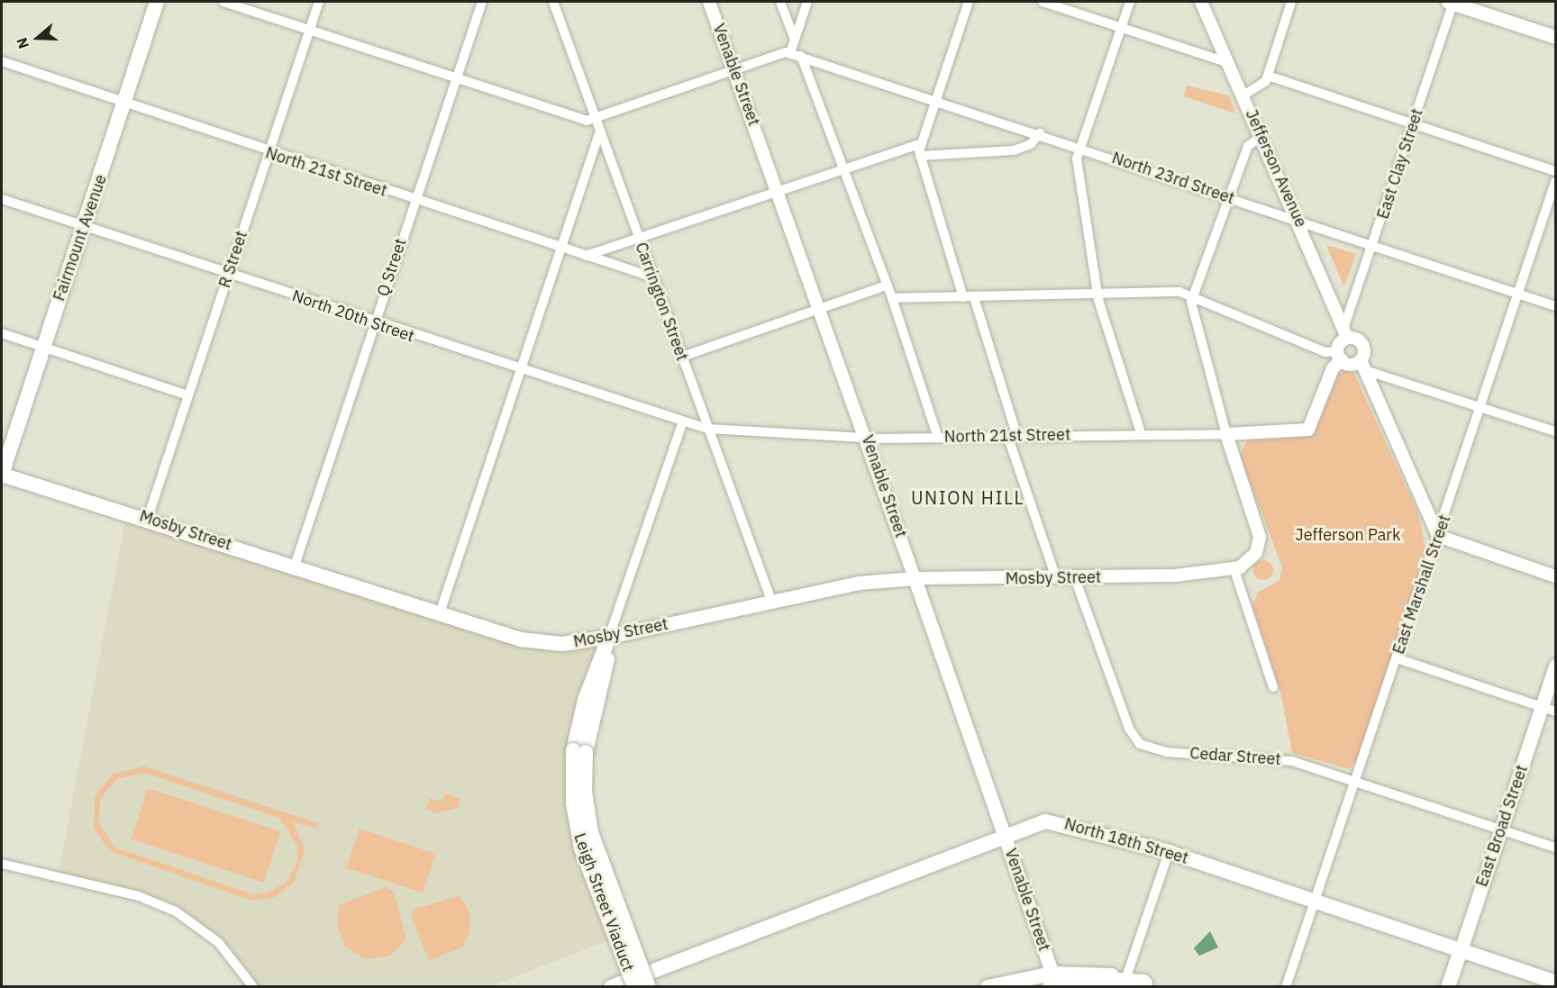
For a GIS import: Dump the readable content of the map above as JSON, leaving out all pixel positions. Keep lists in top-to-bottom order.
{
  "streets": {
    "main road": [
      "Venable Street",
      "Fairmount Avenue",
      "Mosby Street",
      "East Broad Street",
      "North 18th Street",
      "Leigh Street Viaduct"
    ],
    "street": [
      "East Clay Street",
      "Jefferson Avenue",
      "North 21st Street",
      "North 23rd Street",
      "R Street",
      "Q Street",
      "Carrington Street",
      "North 20th Street",
      "East Marshall Street",
      "Cedar Street"
    ]
  },
  "crossings": [
    ["Venable Street", "North 21st Street"],
    ["Venable Street", "Mosby Street"],
    ["Venable Street", "North 18th Street"],
    ["East Clay Street", "Jefferson Avenue"],
    ["East Clay Street", "North 23rd Street"],
    ["Jefferson Avenue", "North 23rd Street"],
    ["North 21st Street", "Fairmount Avenue"],
    ["North 21st Street", "R Street"],
    ["North 21st Street", "Q Street"],
    ["North 21st Street", "Carrington Street"],
    ["North 21st Street", "North 20th Street"],
    ["North 23rd Street", "East Marshall Street"],
    ["Fairmount Avenue", "North 20th Street"],
    ["Fairmount Avenue", "Mosby Street"],
    ["R Street", "North 20th Street"],
    ["R Street", "Mosby Street"],
    ["Q Street", "North 20th Street"],
    ["Q Street", "Mosby Street"],
    ["Carrington Street", "North 20th Street"],
    ["Carrington Street", "Mosby Street"],
    ["Mosby Street", "Cedar Street"],
    ["Mosby Street", "Leigh Street Viaduct"],
    ["East Marshall Street", "Cedar Street"],
    ["East Marshall Street", "North 18th Street"],
    ["Cedar Street", "East Broad Street"],
    ["East Broad Street", "North 18th Street"]
  ],
  "districts": ["UNION HILL"],
  "parks": ["Jefferson Park"],
  "north": "left"
}
